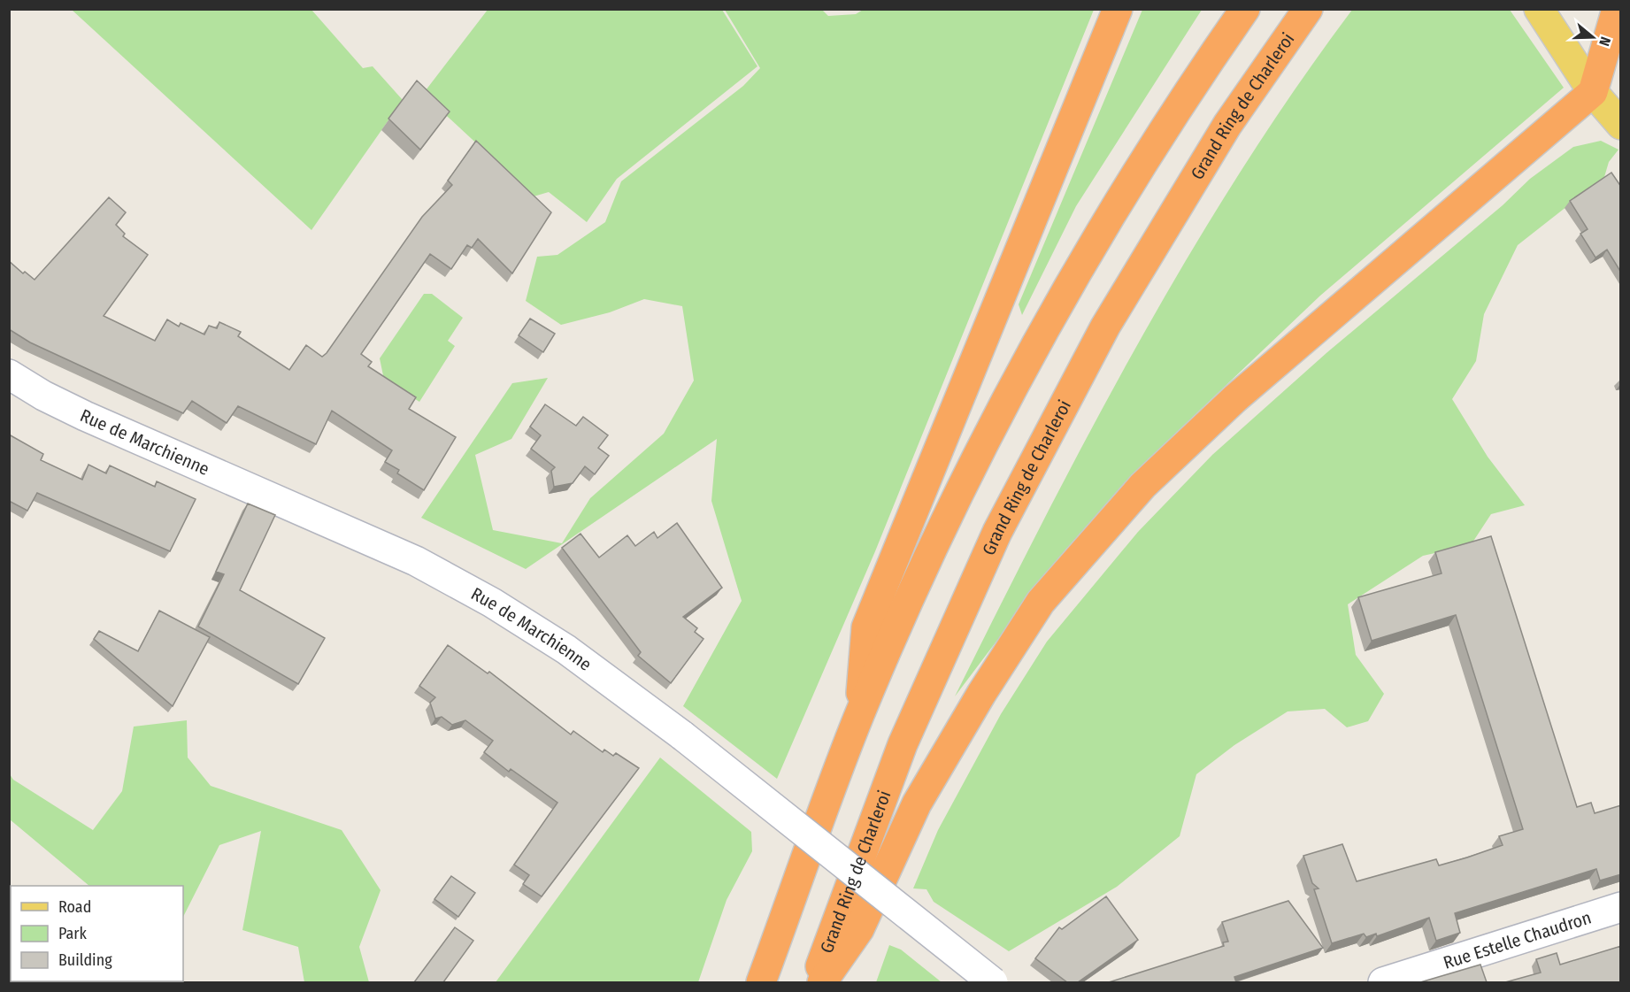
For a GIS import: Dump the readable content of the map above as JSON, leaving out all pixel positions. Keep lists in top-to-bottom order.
{
  "streets": {
    "highway": ["Grand Ring de Charleroi"],
    "street": ["Rue de Marchienne", "Rue Estelle Chaudron"]
  },
  "legend": ["Road", "Park", "Building"],
  "north": "right"
}
